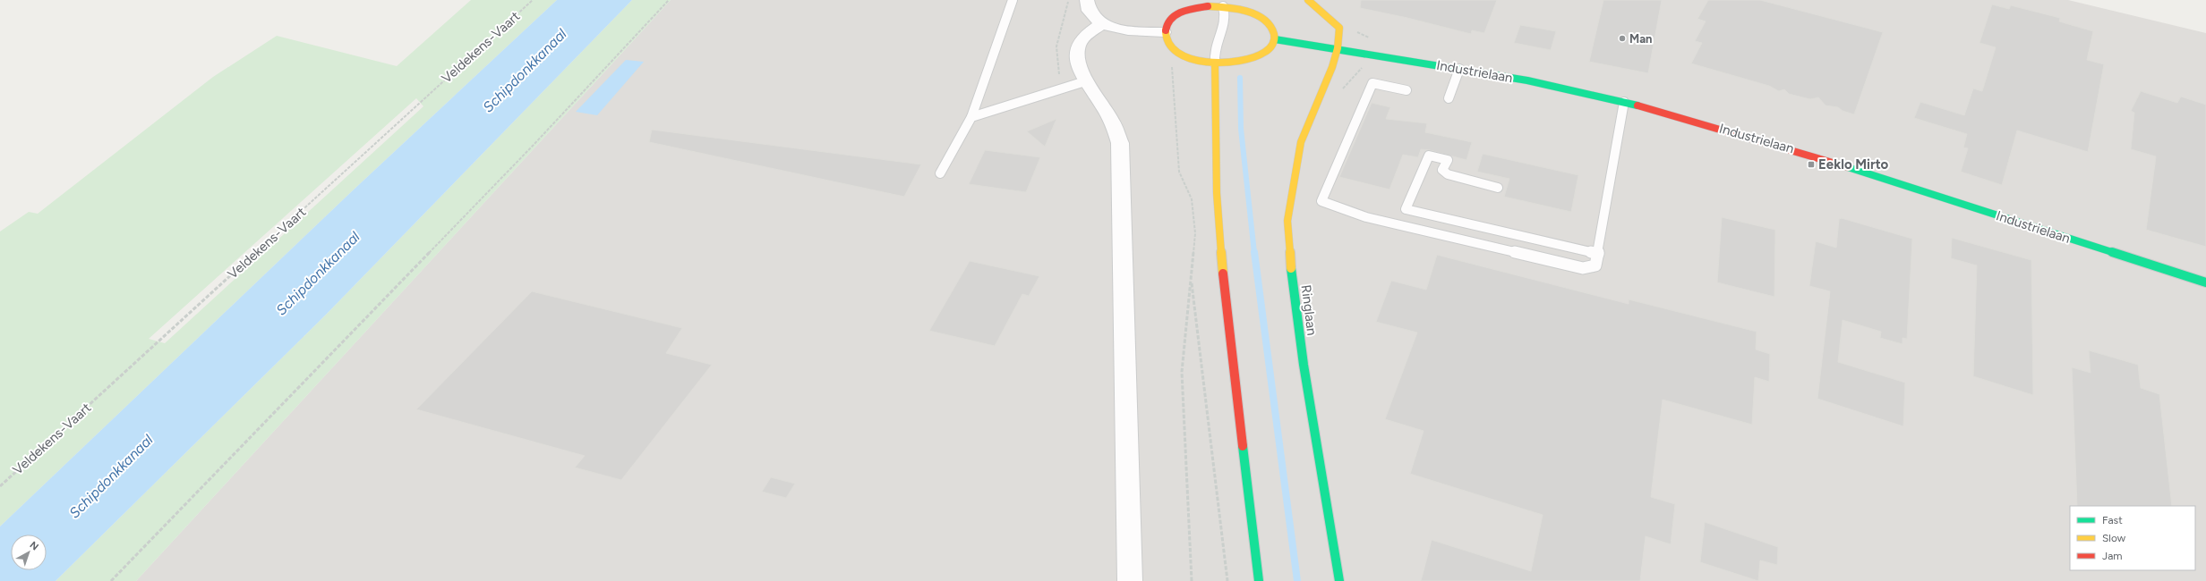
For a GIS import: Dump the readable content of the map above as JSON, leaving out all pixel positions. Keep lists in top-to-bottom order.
{
  "streets": {
    "street": ["Industrielaan", "Ringlaan"],
    "path": ["Veldekens-Vaart"]
  },
  "crossings": [
    ["Industrielaan", "Ringlaan"]
  ],
  "water": ["Schipdonkkanaal"],
  "places": {
    "other": ["Man"],
    "transit": ["Eeklo Mirto"]
  },
  "legend": ["Fast", "Slow", "Jam"],
  "north": "top right"
}
